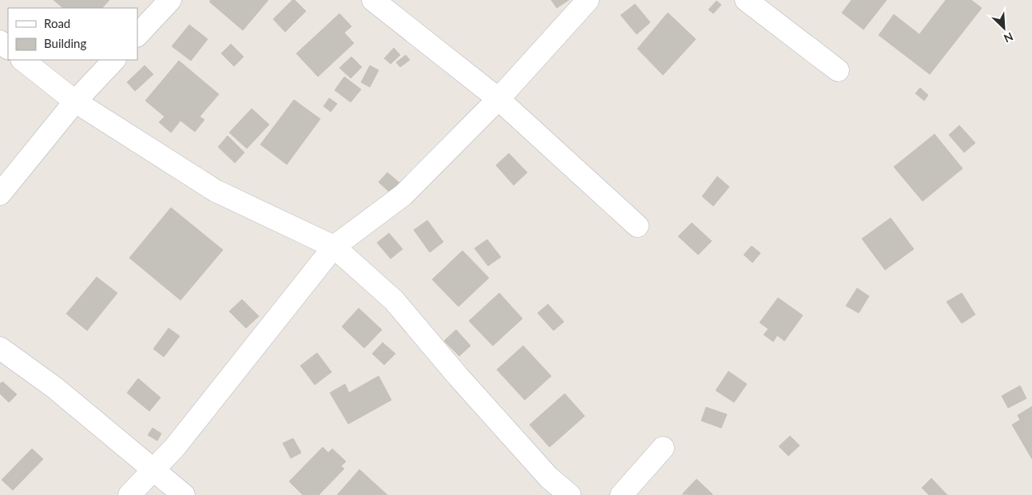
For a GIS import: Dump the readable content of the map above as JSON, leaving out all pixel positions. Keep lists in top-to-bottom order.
{
  "legend": ["Road", "Building"],
  "north": "bottom right"
}
